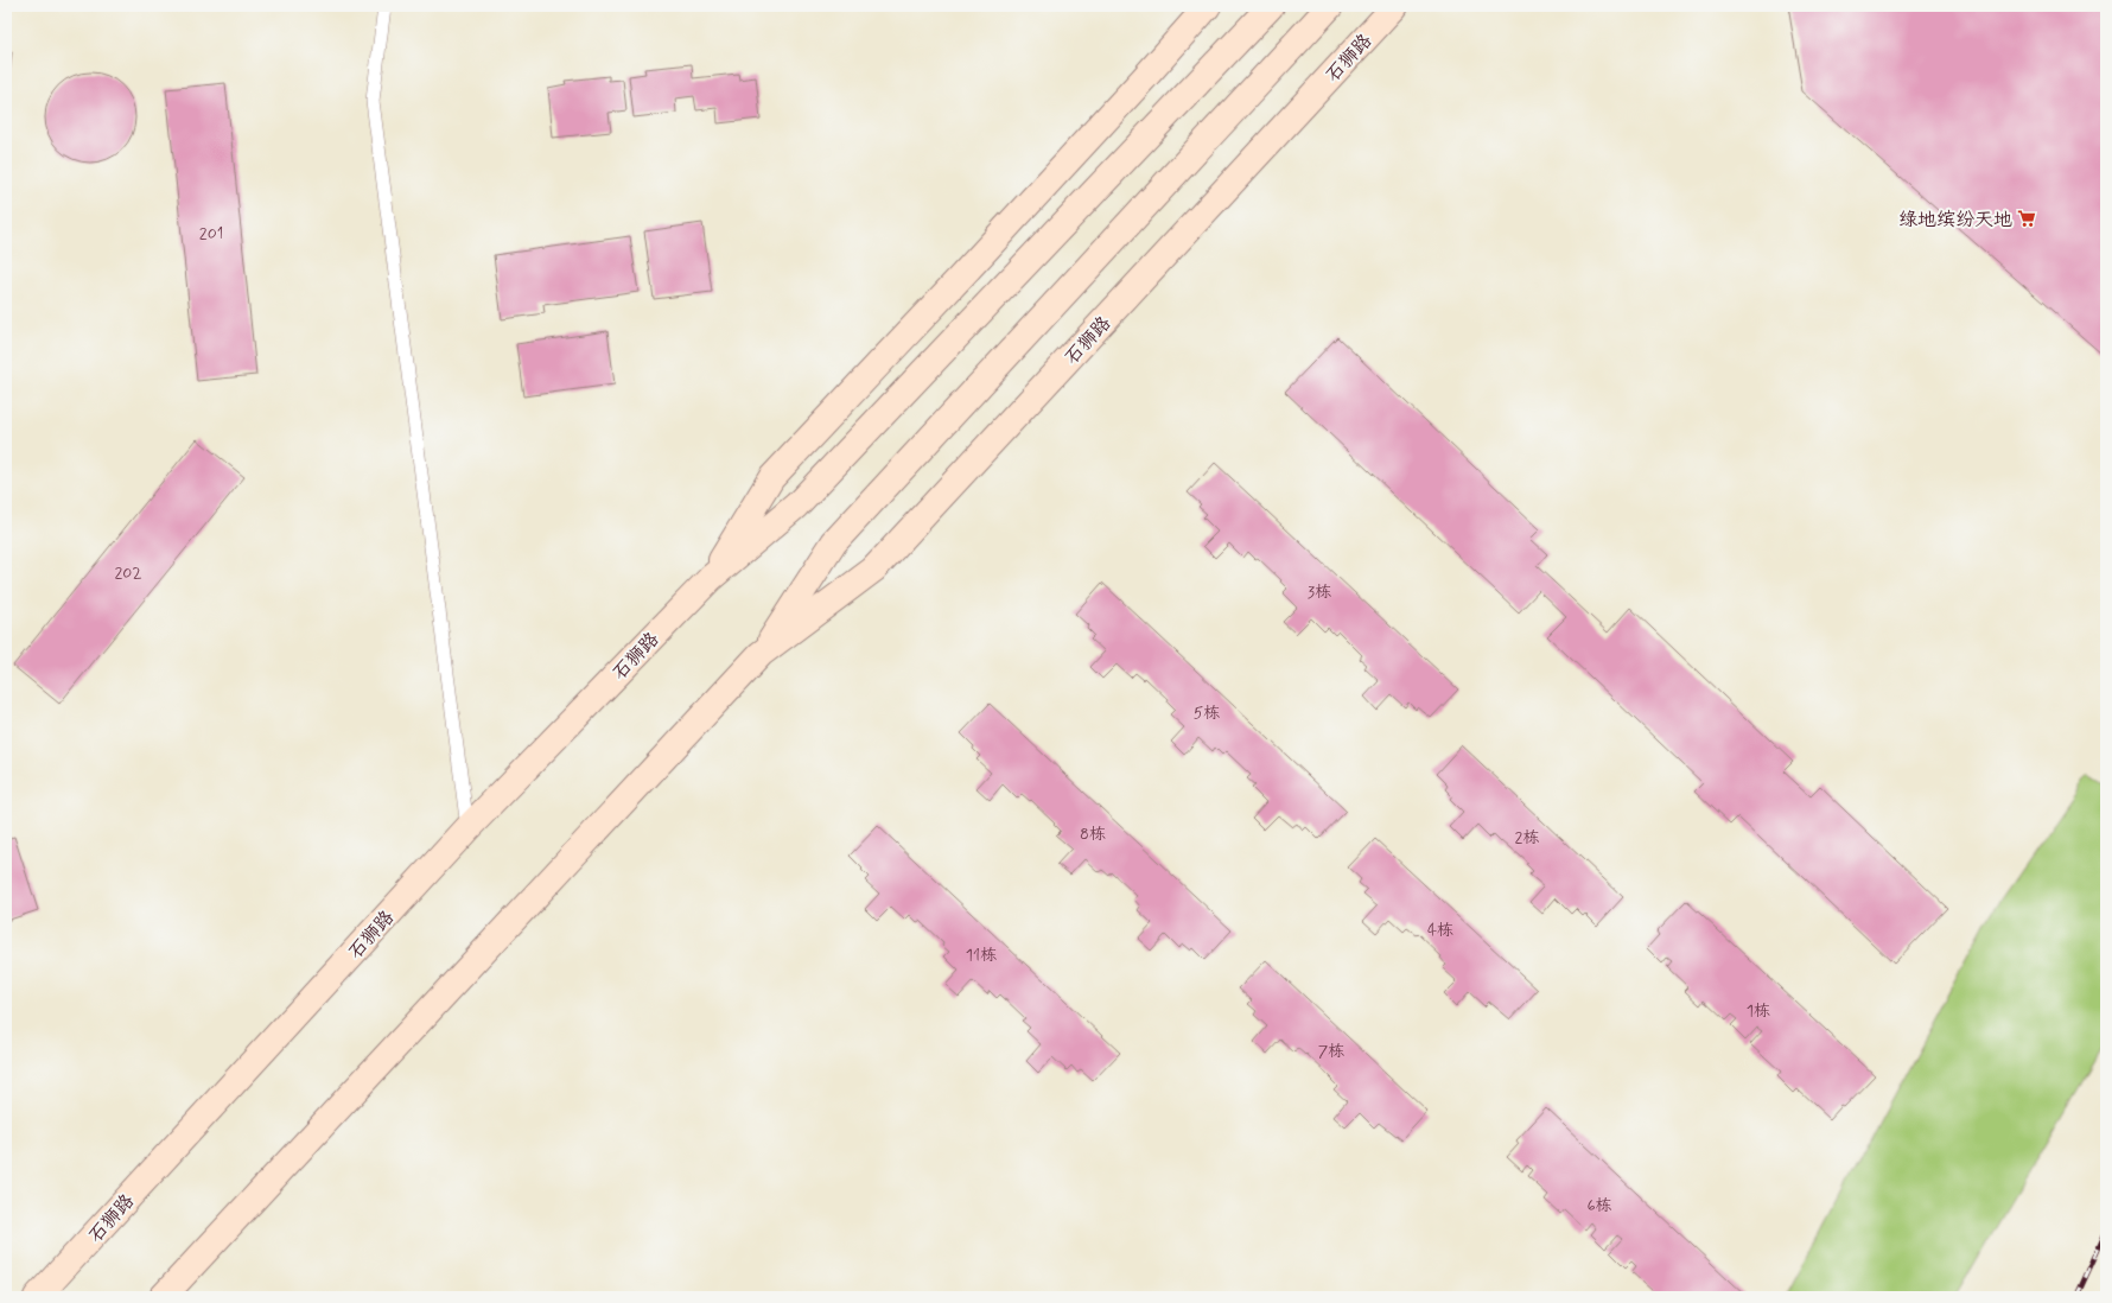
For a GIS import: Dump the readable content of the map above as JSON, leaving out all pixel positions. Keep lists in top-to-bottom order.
{
  "streets": {
    "main road": ["石狮路"]
  },
  "places": {
    "supermarket": ["绿地缤纷天地"]
  },
  "house_numbers": [
    "201",
    "202",
    "3栋",
    "5栋",
    "8栋",
    "2栋",
    "4栋",
    "11栋",
    "1栋",
    "7栋",
    "6栋"
  ]
}
